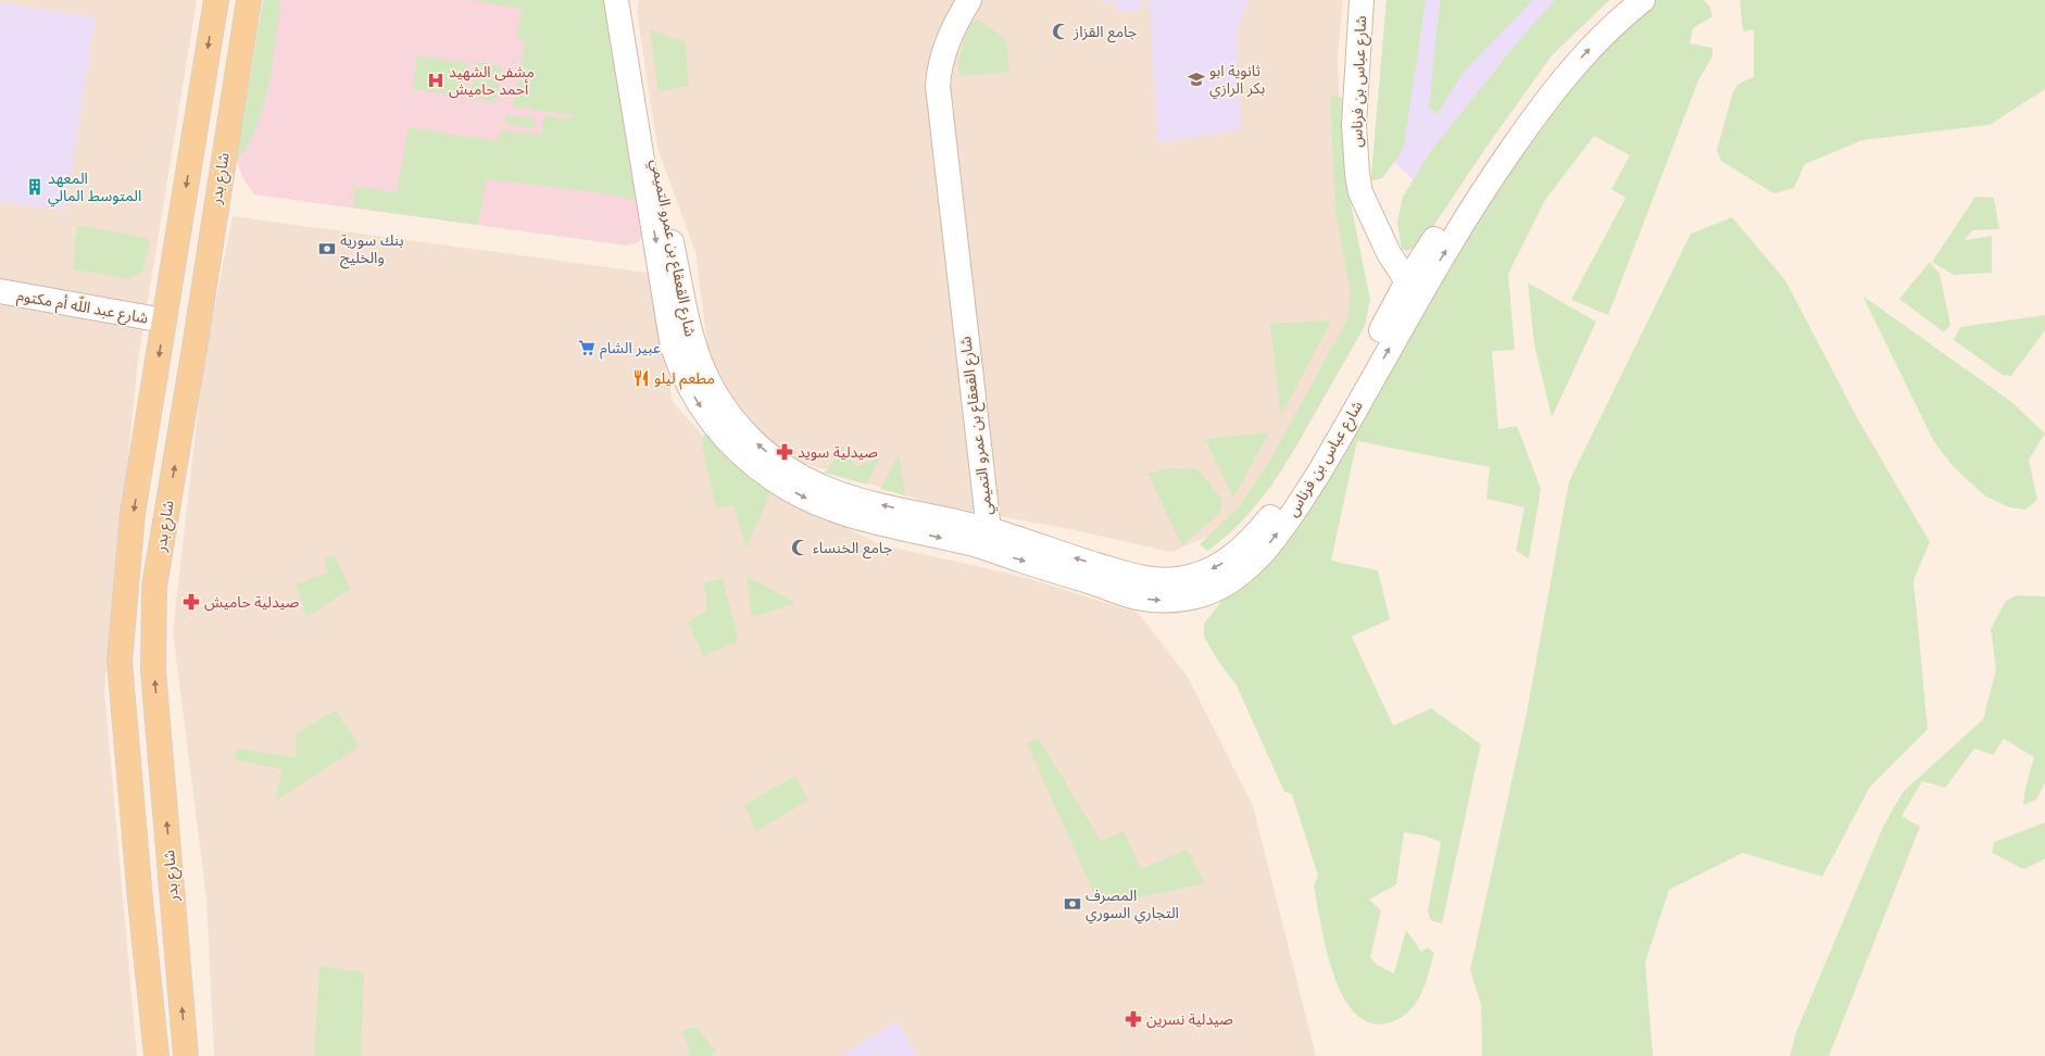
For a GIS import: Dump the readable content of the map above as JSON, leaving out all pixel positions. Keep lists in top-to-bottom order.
{
  "streets": {
    "main road": [
      "شارع عباس بن فرناس",
      "شارع بدر",
      "شارع القعقاع بن عمرو التميمي",
      "شارع عبد اللّه أم مكتوم"
    ]
  },
  "crossings": [
    ["شارع عباس بن فرناس", "شارع القعقاع بن عمرو التميمي"],
    ["شارع بدر", "شارع عبد اللّه أم مكتوم"]
  ],
  "places": {
    "mosque": ["جامع القزاز", "جامع الخنساء"],
    "school or university": ["ثانوية ابو بكر الرازي"],
    "hospital": ["مشفى الشهيد أحمد حاميش"],
    "building": ["المعهد المتوسط المالي"],
    "bank": ["بنك سورية والخليج", "المصرف التجاري السوري"],
    "supermarket": ["عبير الشام"],
    "restaurant": ["مطعم ليلو"],
    "pharmacy": ["صيدلية سويد", "صيدلية حاميش", "صيدلية نسرين"]
  }
}
